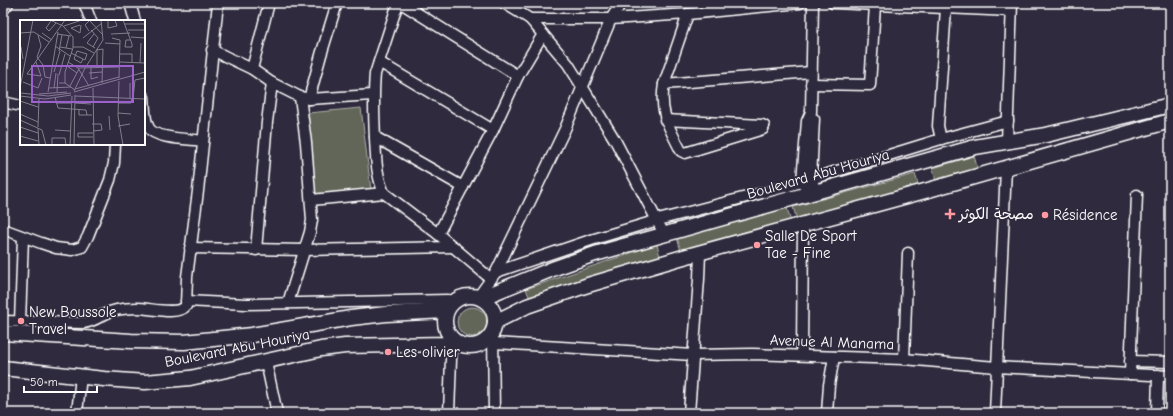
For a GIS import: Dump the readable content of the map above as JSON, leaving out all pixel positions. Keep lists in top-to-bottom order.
{
  "streets": {
    "main road": ["Boulevard Abu Houriya"],
    "street": ["Avenue Al Manama"]
  },
  "crossings": [
    ["Boulevard Abu Houriya", "Avenue Al Manama"]
  ],
  "places": {
    "health": ["مصحة الكوثر"],
    "other": [
      "Résidence",
      "Salle De Sport Tae - Fine",
      "New Boussole Travel",
      "Les olivier"
    ]
  },
  "scale_bar": "50 m"
}
